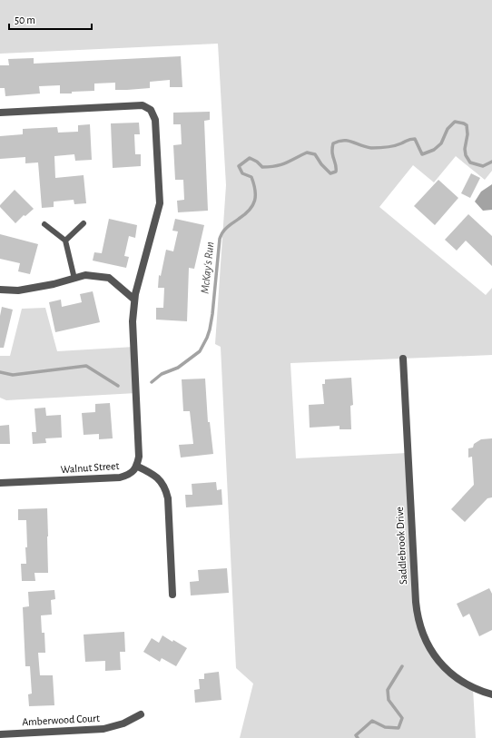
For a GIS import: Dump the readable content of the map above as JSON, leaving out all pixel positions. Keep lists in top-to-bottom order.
{
  "streets": {
    "street": ["Walnut Street", "Saddlebrook Drive", "Amberwood Court"]
  },
  "water": ["McKay's Run"],
  "scale_bar": "50 m"
}
